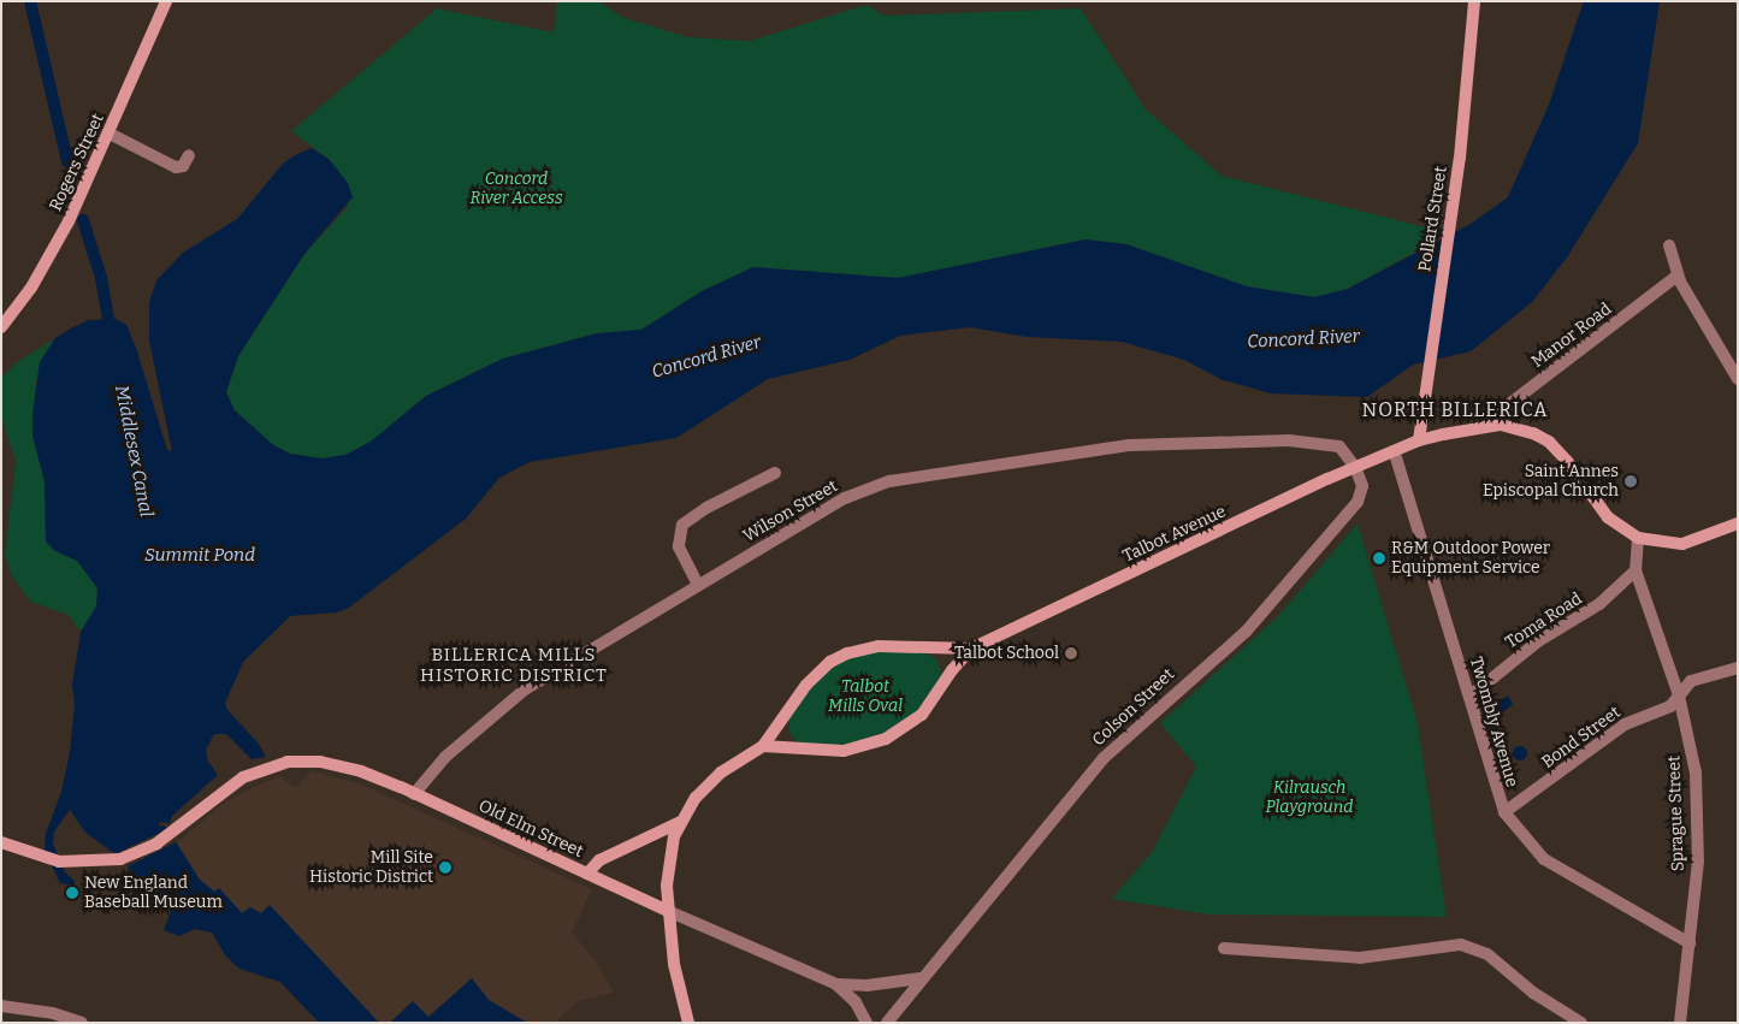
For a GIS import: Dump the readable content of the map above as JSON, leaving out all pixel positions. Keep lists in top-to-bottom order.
{
  "streets": {
    "street": [
      "Rogers Street",
      "Pollard Street",
      "Manor Road",
      "Wilson Street",
      "Talbot Avenue",
      "Toma Road",
      "Colson Street",
      "Twombly Avenue",
      "Bond Street",
      "Sprague Street",
      "Old Elm Street"
    ]
  },
  "crossings": [
    ["Wilson Street", "Talbot Avenue"],
    ["Wilson Street", "Colson Street"],
    ["Wilson Street", "Old Elm Street"],
    ["Talbot Avenue", "Colson Street"],
    ["Talbot Avenue", "Twombly Avenue"],
    ["Talbot Avenue", "Old Elm Street"],
    ["Toma Road", "Twombly Avenue"],
    ["Toma Road", "Sprague Street"],
    ["Twombly Avenue", "Bond Street"],
    ["Twombly Avenue", "Sprague Street"],
    ["Bond Street", "Sprague Street"]
  ],
  "districts": ["NORTH BILLERICA", "BILLERICA MILLS HISTORIC DISTRICT"],
  "water": ["Concord River", "Middlesex Canal", "Summit Pond"],
  "parks": ["Concord River Access", "Talbot Mills Oval", "Kilrausch Playground"],
  "places": [
    "Saint Annes Episcopal Church",
    "R&M Outdoor Power Equipment Service",
    "Talbot School",
    "Mill Site Historic District",
    "New England Baseball Museum"
  ]
}
